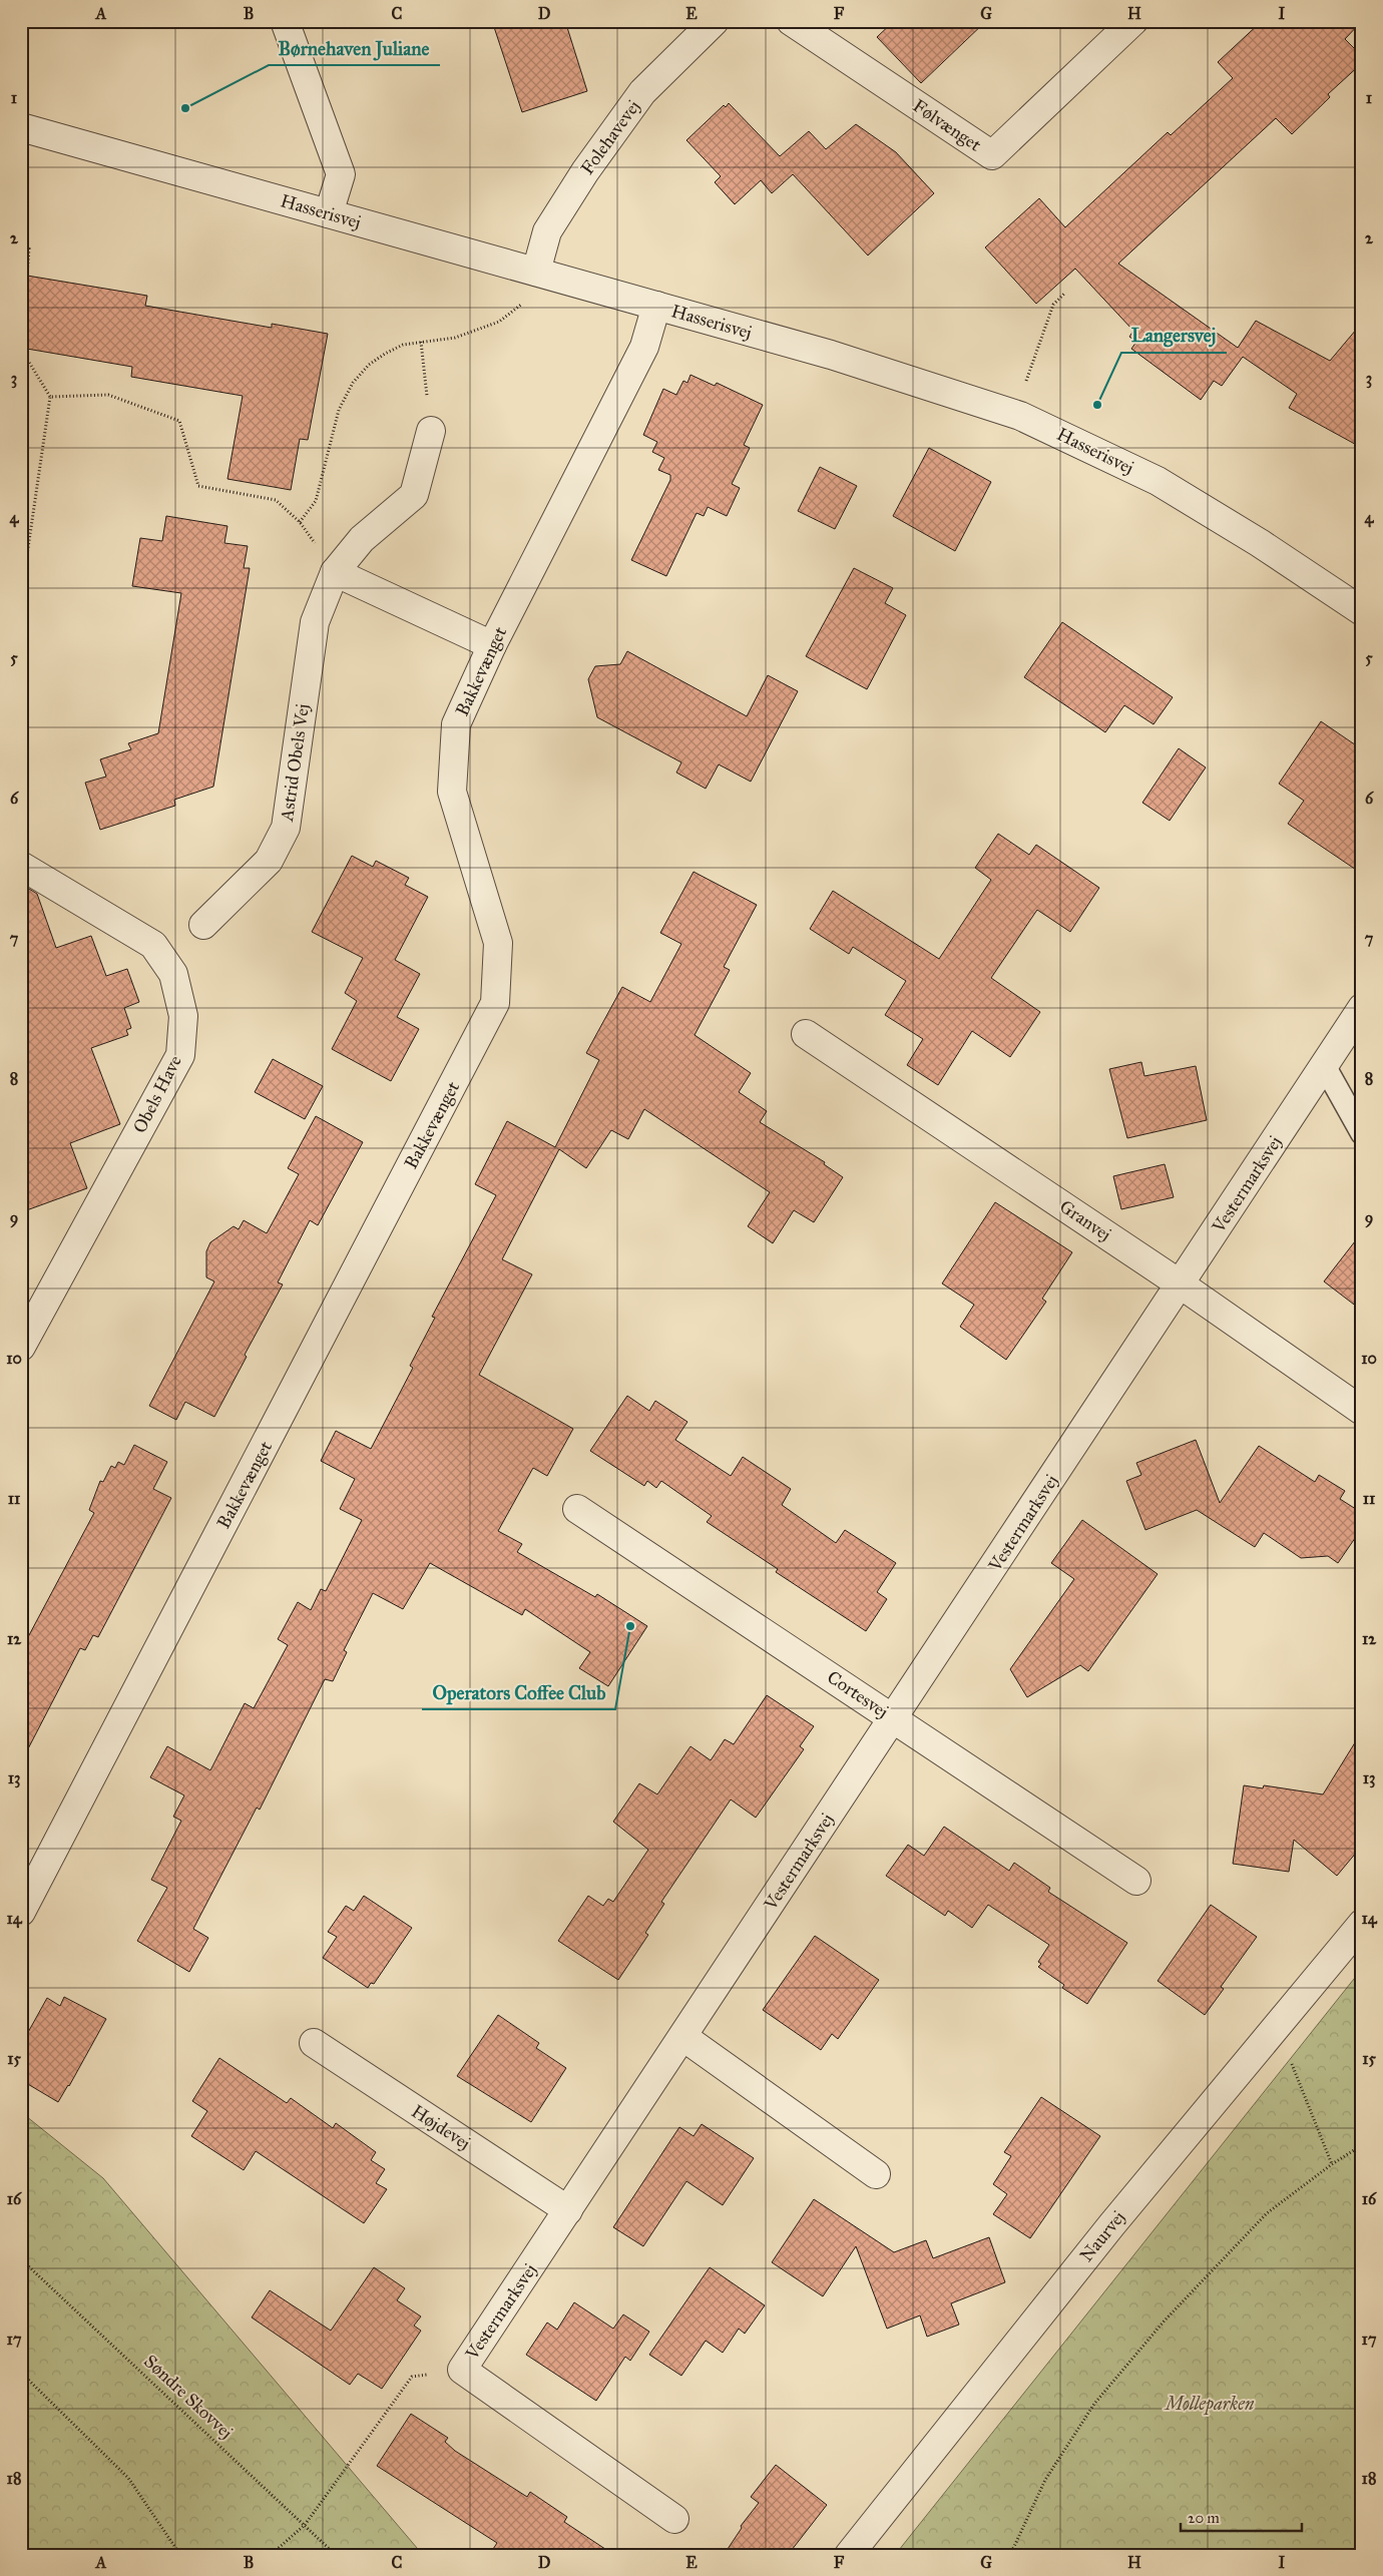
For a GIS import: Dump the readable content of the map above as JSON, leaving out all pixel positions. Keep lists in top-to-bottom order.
{
  "streets": {
    "street": [
      "Følvænget",
      "Folehavevej",
      "Hasserisvej",
      "Bakkevænget",
      "Astrid Obels Vej",
      "Obels Have",
      "Vestermarksvej",
      "Granvej",
      "Cortesvej",
      "Højdevej",
      "Naurvej"
    ],
    "path": ["Søndre Skovvej"]
  },
  "crossings": [
    ["Folehavevej", "Hasserisvej"],
    ["Hasserisvej", "Bakkevænget"],
    ["Vestermarksvej", "Granvej"],
    ["Vestermarksvej", "Cortesvej"],
    ["Vestermarksvej", "Højdevej"]
  ],
  "parks": ["Mølleparken"],
  "places": ["Børnehaven Juliane", "Langersvej", "Operators Coffee Club"],
  "scale_bar": "20 m",
  "grid": {
    "columns": [
      "A",
      "B",
      "C",
      "D",
      "E",
      "F",
      "G",
      "H",
      "I"
    ],
    "rows": [
      "1",
      "2",
      "3",
      "4",
      "5",
      "6",
      "7",
      "8",
      "9",
      "10",
      "11",
      "12",
      "13",
      "14",
      "15",
      "16",
      "17",
      "18"
    ]
  }
}
